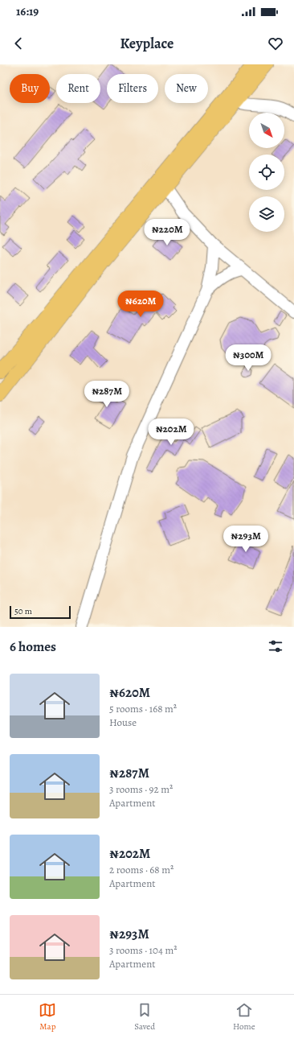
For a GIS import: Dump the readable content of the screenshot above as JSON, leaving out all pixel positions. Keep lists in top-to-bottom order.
{
  "scale_bar": "50 m",
  "north": "bottom right",
  "page": {
    "status": "16:19",
    "header": "Keyplace",
    "chip": [
      "Buy",
      "Rent",
      "Filters",
      "New"
    ],
    "price": [
      "₦220M",
      "₦620M",
      "₦300M",
      "₦287M",
      "₦202M",
      "₦293M"
    ],
    "scale": "50 m",
    "heading": "6 homes",
    "list": [
      {
        "name": "₦620M",
        "note": "5 rooms · 168 m² · House"
      },
      {
        "name": "₦287M",
        "note": "3 rooms · 92 m² · Apartment"
      },
      {
        "name": "₦202M",
        "note": "2 rooms · 68 m² · Apartment"
      },
      {
        "name": "₦293M",
        "note": "3 rooms · 104 m² · Apartment"
      }
    ],
    "tabs": ["Map", "Saved", "Home"]
  }
}
